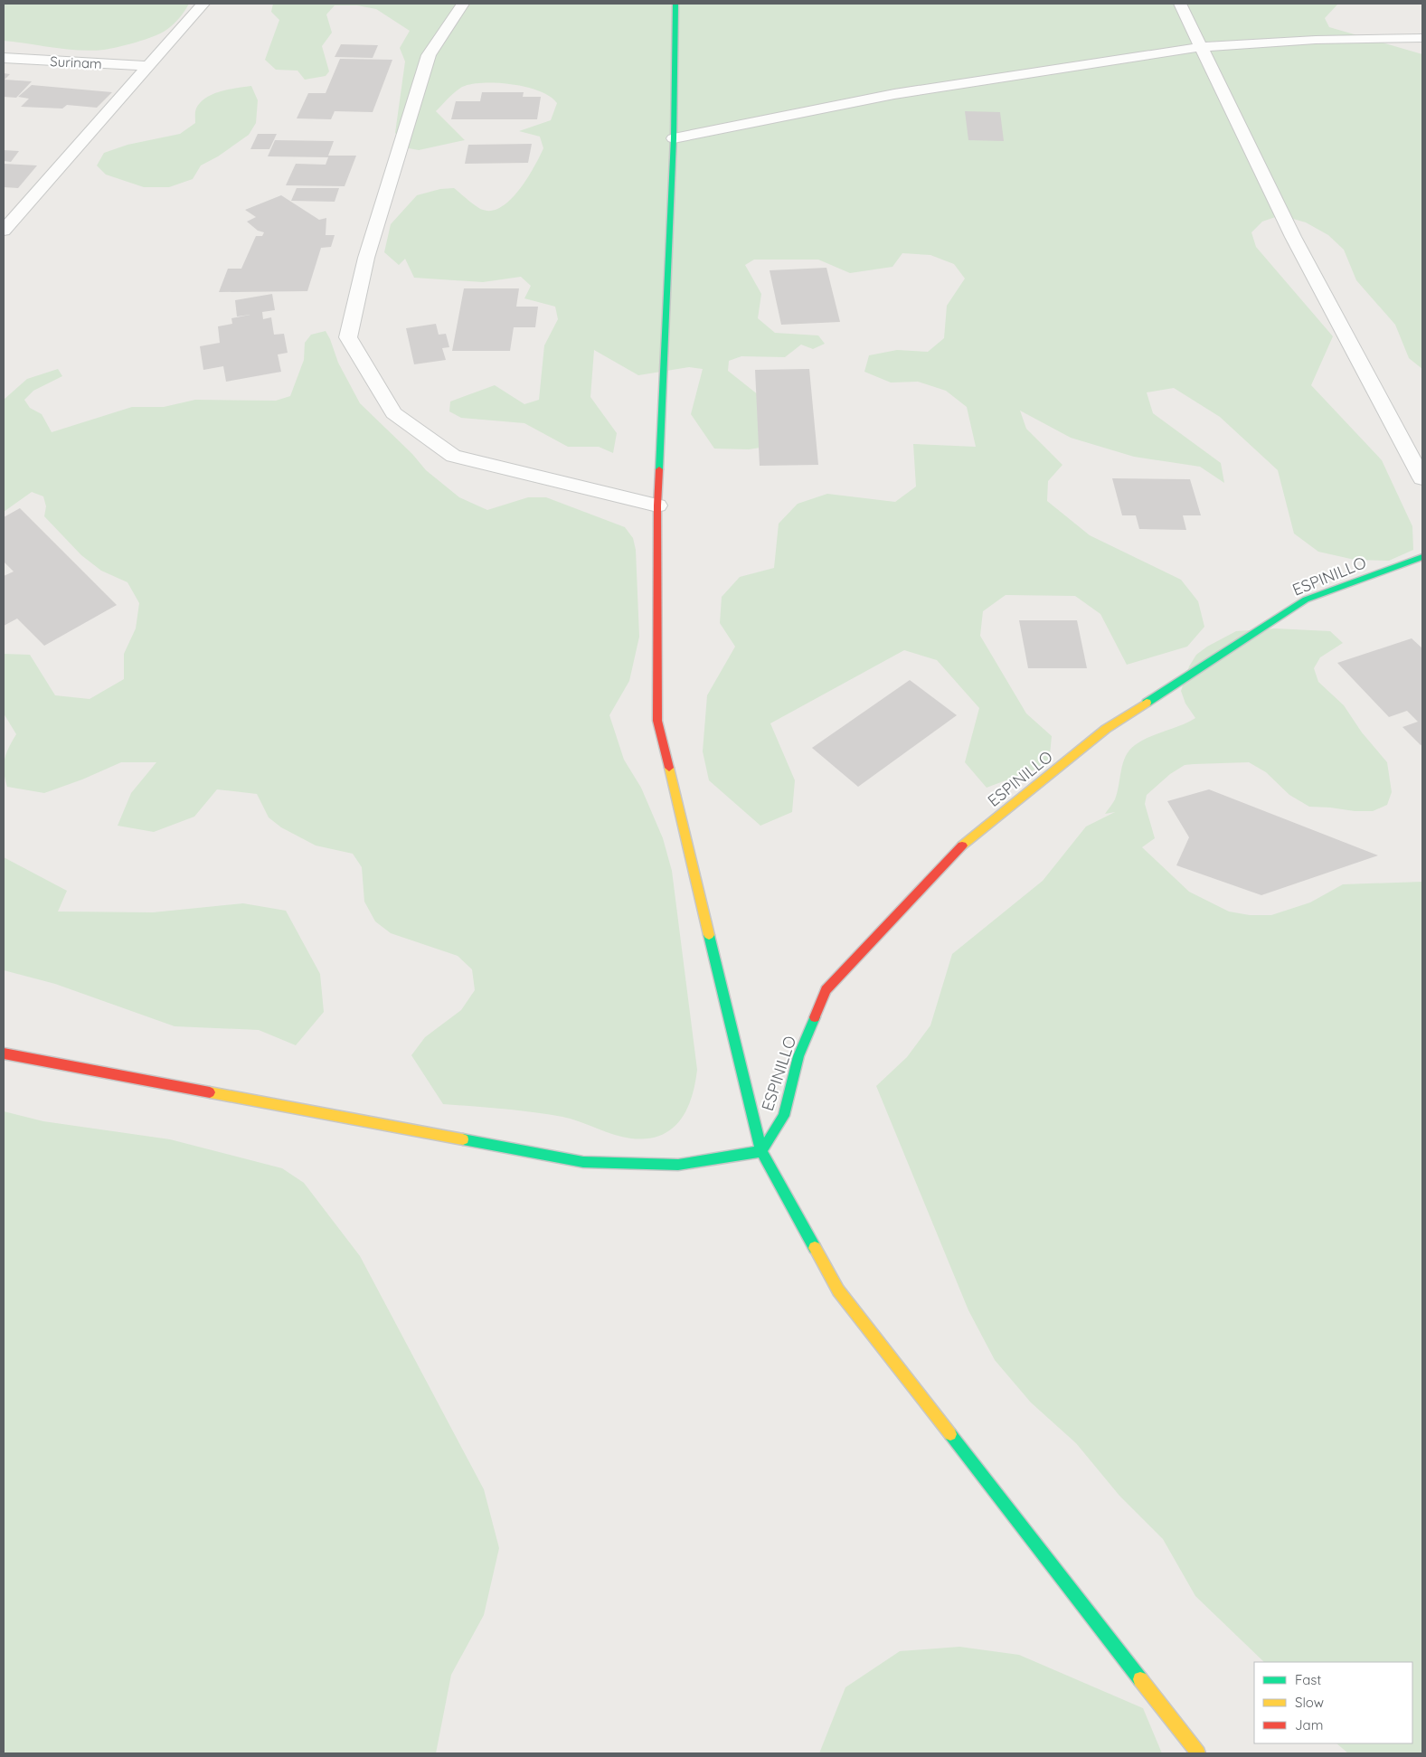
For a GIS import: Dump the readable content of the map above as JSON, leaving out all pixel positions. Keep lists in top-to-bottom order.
{
  "streets": {
    "street": ["Surinam", "ESPINILLO"]
  },
  "legend": ["Fast", "Slow", "Jam"]
}
